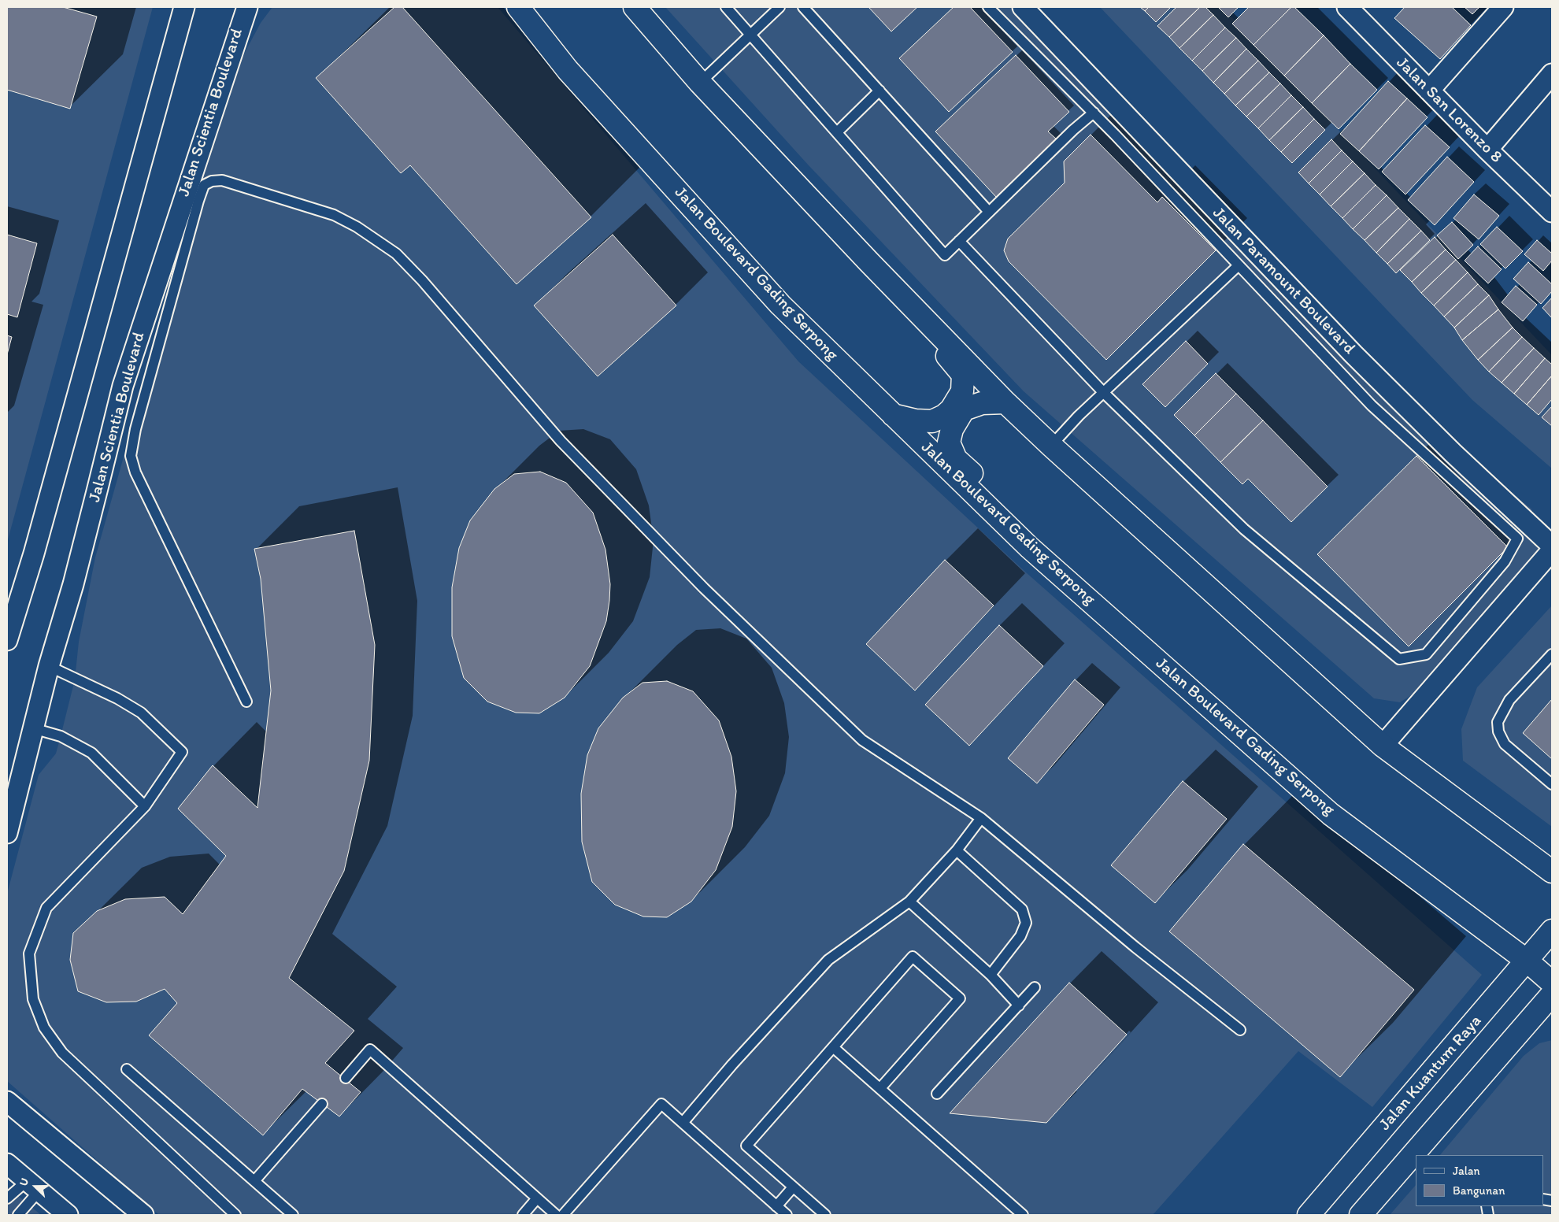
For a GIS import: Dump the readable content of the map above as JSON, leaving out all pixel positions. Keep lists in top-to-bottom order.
{
  "streets": {
    "main road": ["Jalan Boulevard Gading Serpong", "Jalan Kuantum Raya"],
    "street": ["Jalan San Lorenzo 8", "Jalan Scientia Boulevard", "Jalan Paramount Boulevard"]
  },
  "crossings": [
    ["Jalan Boulevard Gading Serpong", "Jalan Kuantum Raya"]
  ],
  "legend": ["Jalan", "Bangunan"],
  "north": "left"
}
